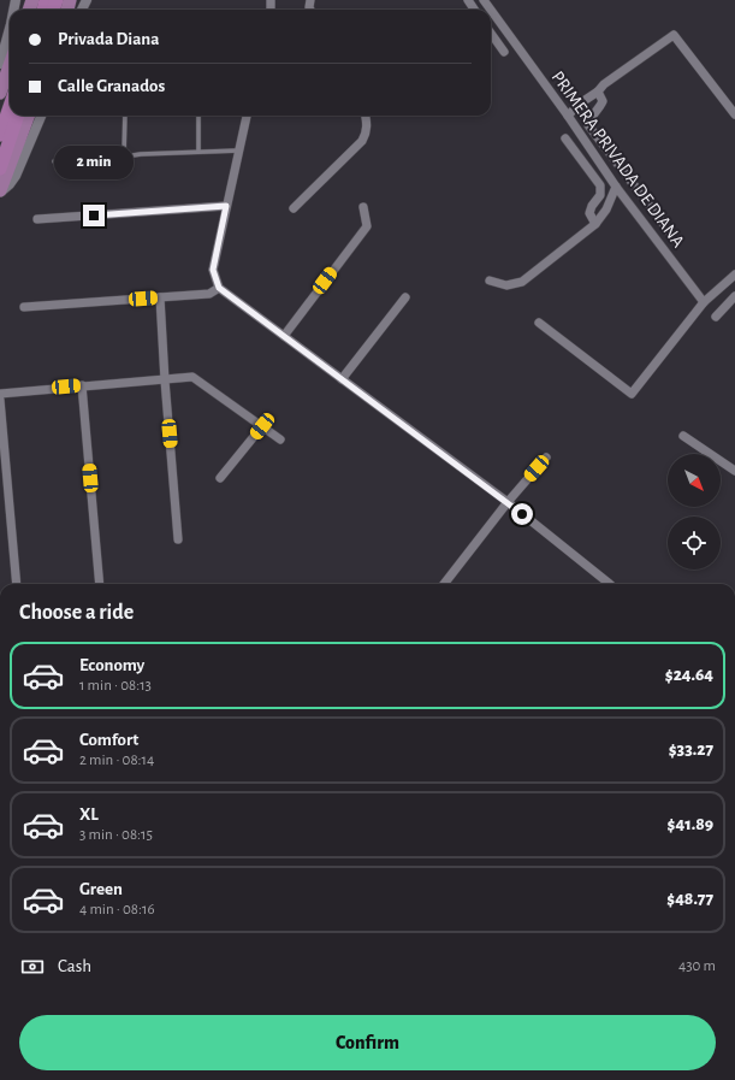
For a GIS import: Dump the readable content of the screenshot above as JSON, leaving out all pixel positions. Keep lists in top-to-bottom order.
{
  "streets": {
    "street": ["PRIMERA PRIVADA DE DIANA"]
  },
  "north": "bottom right",
  "page": {
    "banner": ["Privada Diana", "Calle Granados"],
    "bubble": "2 min",
    "heading": "Choose a ride",
    "list": [
      {
        "name": "Economy",
        "note": "1 min · 08:13",
        "value": "$24.64"
      },
      {
        "name": "Comfort",
        "note": "2 min · 08:14",
        "value": "$33.27"
      },
      {
        "name": "XL",
        "note": "3 min · 08:15",
        "value": "$41.89"
      },
      {
        "name": "Green",
        "note": "4 min · 08:16",
        "value": "$48.77"
      }
    ],
    "pay": ["Cash", "430 m"],
    "buttons": "Confirm"
  }
}
